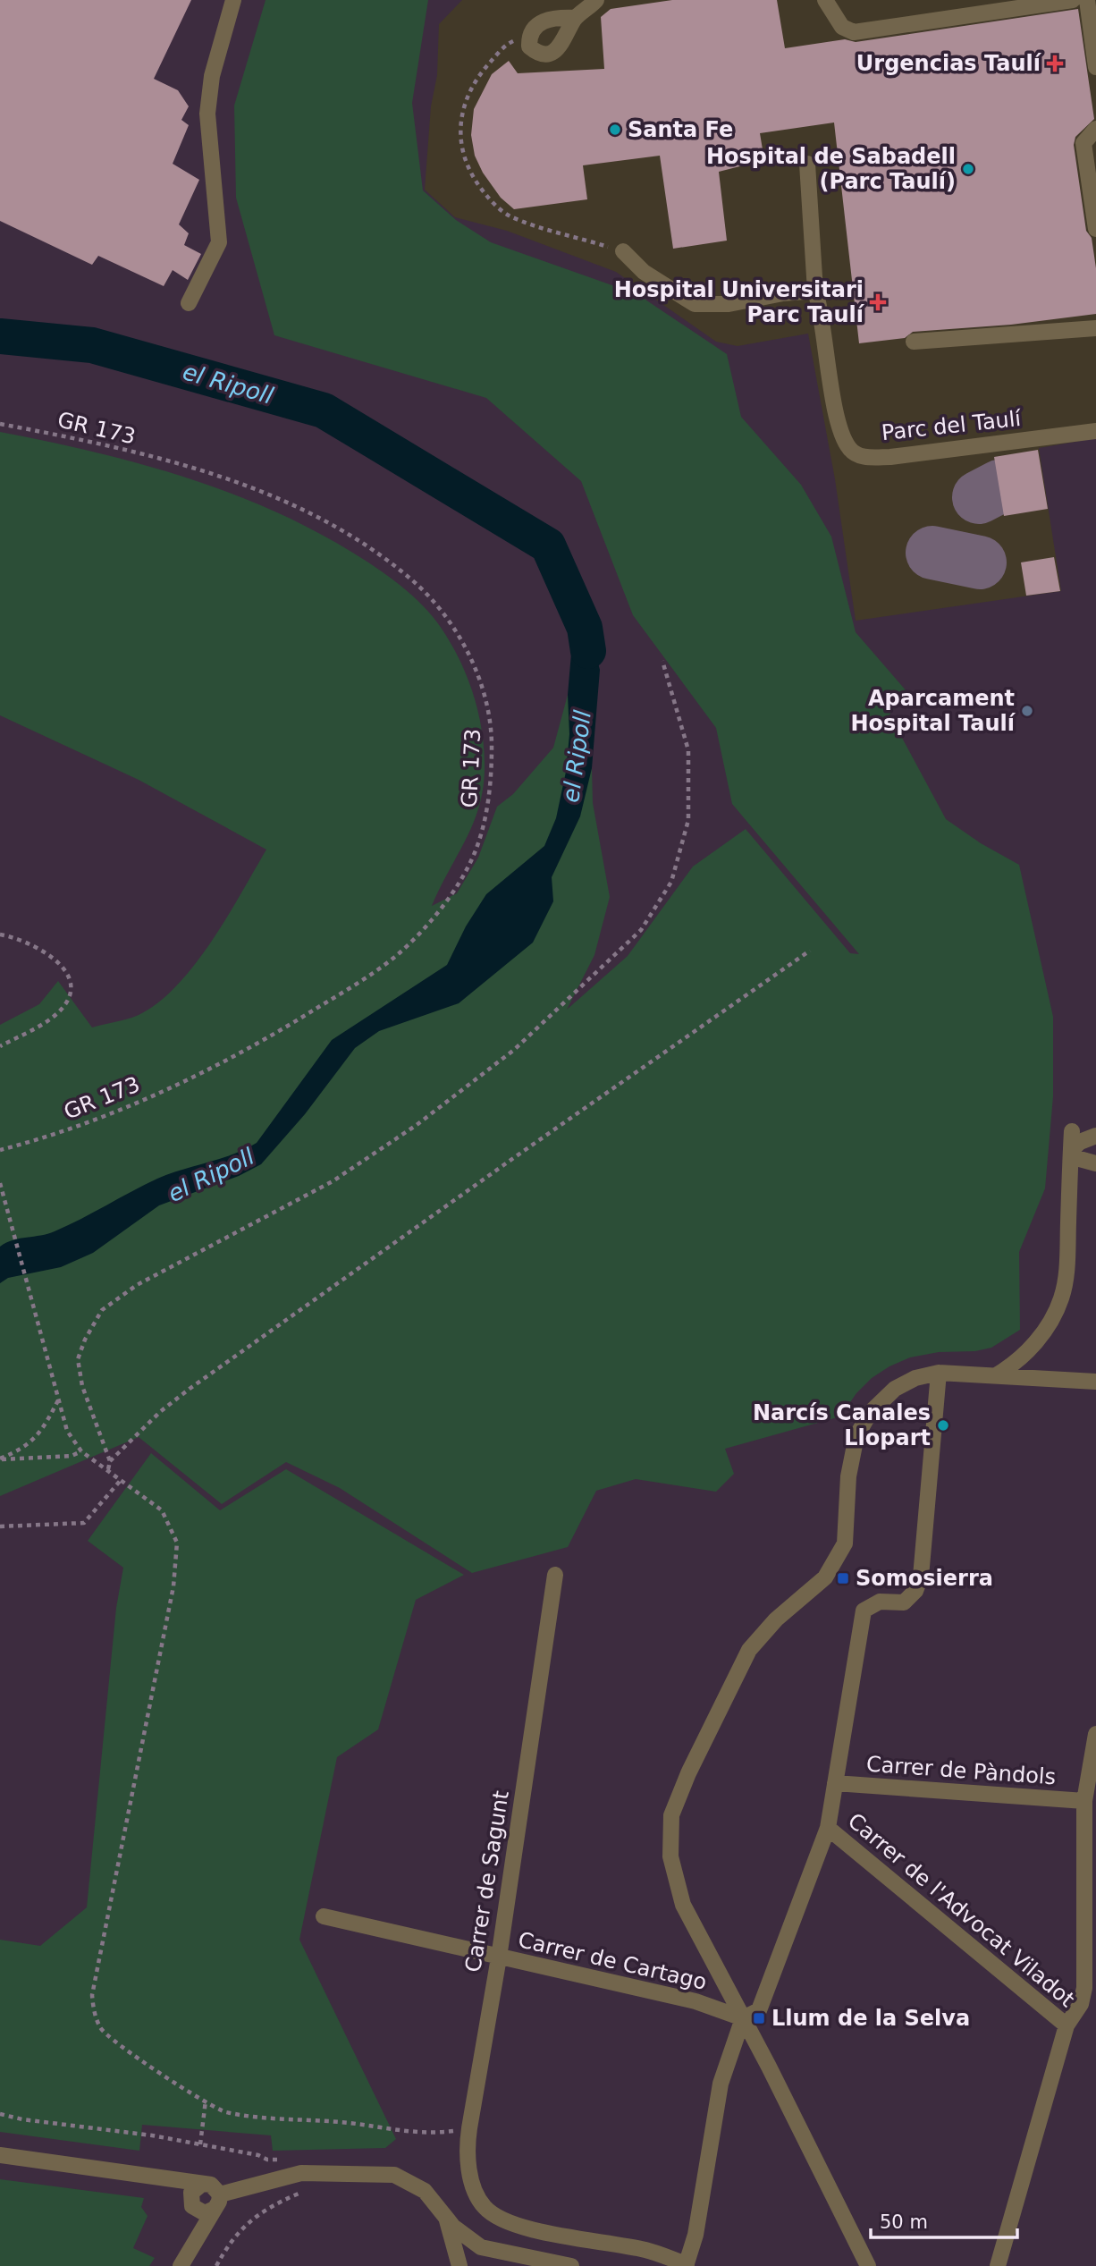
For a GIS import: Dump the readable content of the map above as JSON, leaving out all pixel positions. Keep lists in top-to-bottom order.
{
  "streets": {
    "street": [
      "Parc del Taulí",
      "Carrer de Pàndols",
      "Carrer de Sagunt",
      "Carrer de l'Advocat Viladot",
      "Carrer de Cartago"
    ],
    "path": ["GR 173"]
  },
  "crossings": [
    ["Carrer de Sagunt", "Carrer de Cartago"]
  ],
  "water": ["el Ripoll"],
  "places": {
    "health": ["Urgencias Taulí", "Hospital Universitari Parc Taulí"],
    "other": [
      "Santa Fe",
      "Hospital de Sabadell (Parc Taulí)",
      "Aparcament Hospital Taulí",
      "Narcís Canales Llopart"
    ],
    "transit": ["Somosierra", "Llum de la Selva"]
  },
  "scale_bar": "50 m"
}
